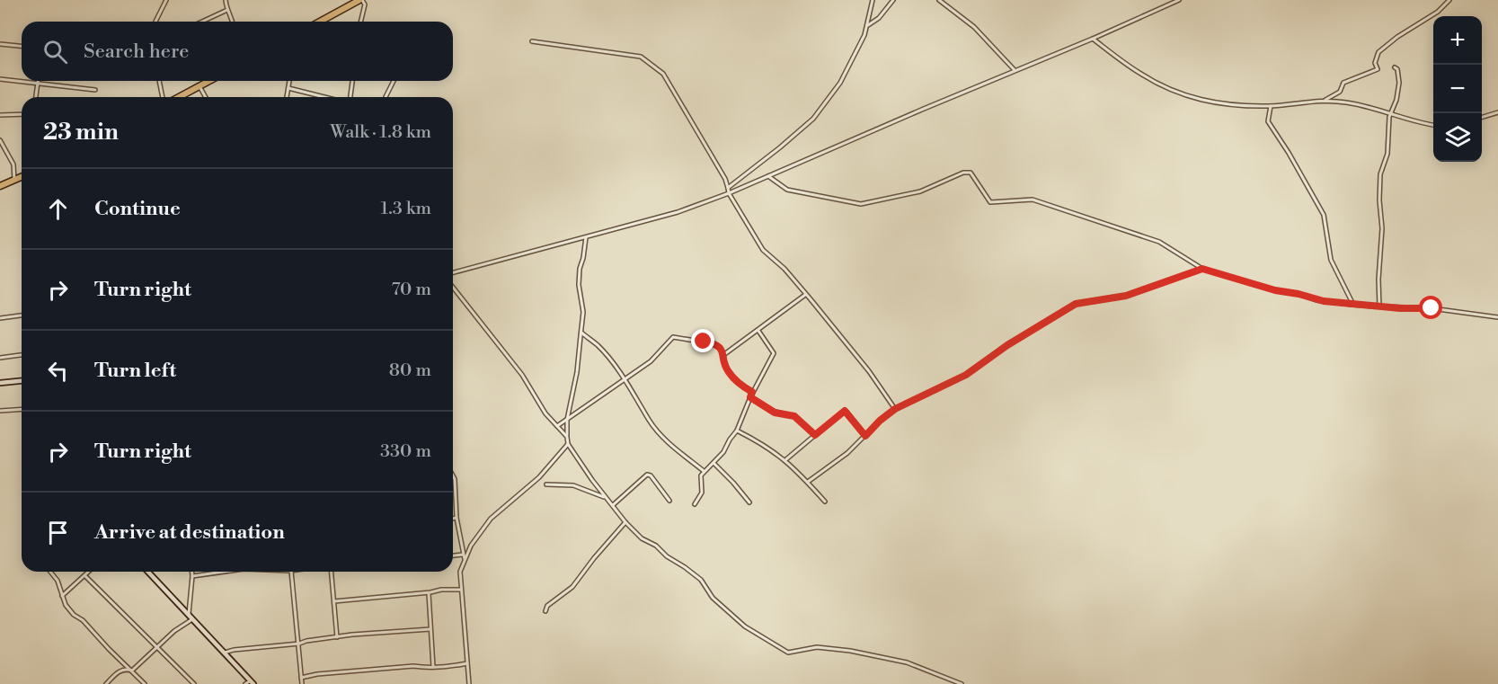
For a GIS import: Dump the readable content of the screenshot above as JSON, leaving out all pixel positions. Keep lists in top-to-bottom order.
{
  "page": {
    "map_buttons": ["+", "−"],
    "search": "Search here",
    "heading": ["23 min", "Walk · 1.8 km"],
    "list": [
      ["Continue", "1.3 km"],
      ["Turn right", "70 m"],
      ["Turn left", "80 m"],
      ["Turn right", "330 m"],
      "Arrive at destination"
    ]
  }
}
